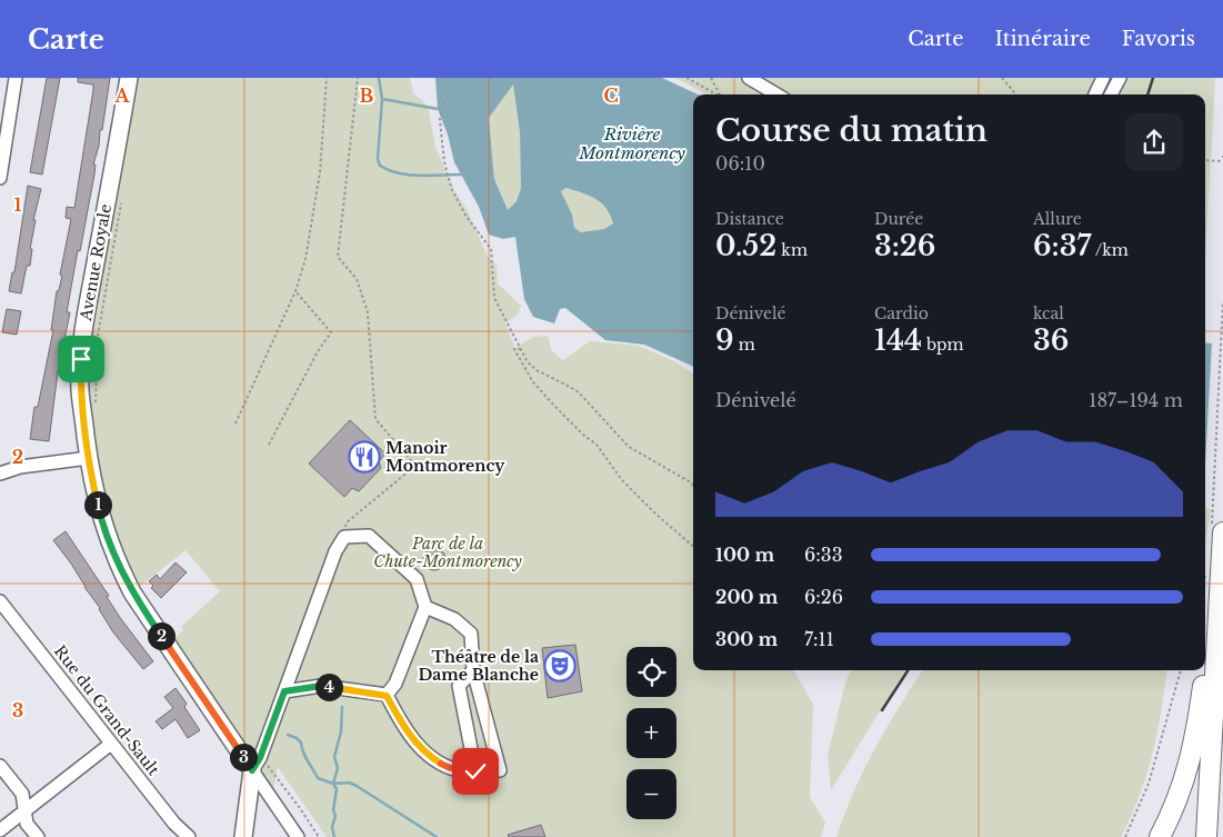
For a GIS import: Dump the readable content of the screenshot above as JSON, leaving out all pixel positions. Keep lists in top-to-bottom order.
{
  "streets": {
    "main road": ["Avenue Royale"],
    "street": ["Rue du Grand-Sault"]
  },
  "water": ["Rivière Montmorency"],
  "parks": ["Parc de la Chute-Montmorency"],
  "places": {
    "restaurant": ["Manoir Montmorency"],
    "theatre": ["Théâtre de la Dame Blanche"]
  },
  "page": {
    "header": "Carte",
    "nav": ["Carte", "Itinéraire", "Favoris"],
    "heading": ["Course du matin", "06:10"],
    "stats": [
      ["Distance", "0.52 km"],
      ["Durée", "3:26"],
      ["Allure", "6:37 /km"],
      ["Dénivelé", "9 m"],
      ["Cardio", "144 bpm"],
      ["kcal", "36"]
    ],
    "chart": ["Dénivelé", "187–194 m"],
    "pins": [
      "1",
      "2",
      "4",
      "3"
    ],
    "list": [
      {
        "name": "100 m",
        "note": "6:33"
      },
      {
        "name": "200 m",
        "note": "6:26"
      },
      {
        "name": "300 m",
        "note": "7:11"
      }
    ],
    "map_buttons": ["+", "−"]
  },
  "grid": {
    "columns": ["A", "B", "C"],
    "rows": ["1", "2", "3"]
  }
}
